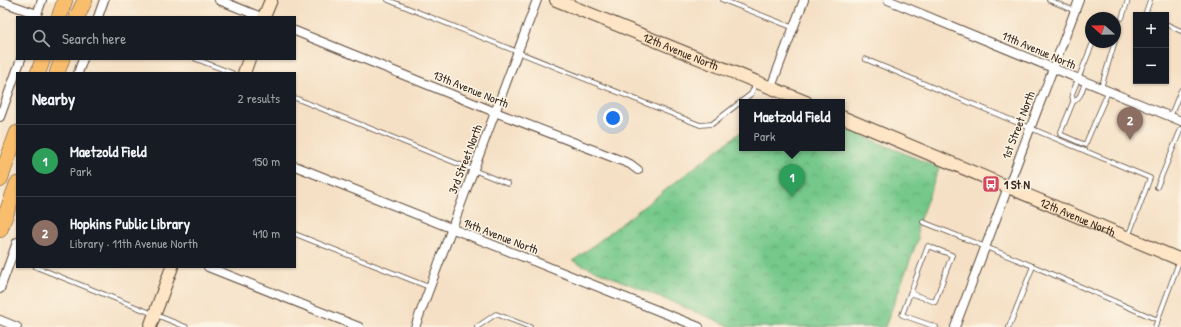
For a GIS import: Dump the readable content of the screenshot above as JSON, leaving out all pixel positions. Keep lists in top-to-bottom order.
{
  "streets": {
    "street": [
      "11th Avenue North",
      "12th Avenue North",
      "13th Avenue North",
      "1st Street North",
      "3rd Street North",
      "14th Avenue North"
    ]
  },
  "crossings": [
    ["11th Avenue North", "1st Street North"],
    ["12th Avenue North", "1st Street North"],
    ["13th Avenue North", "3rd Street North"],
    ["3rd Street North", "14th Avenue North"]
  ],
  "places": {
    "bus stop": ["1 St N"]
  },
  "north": "left",
  "page": {
    "map_buttons": ["+", "−"],
    "search": "Search here",
    "heading": ["Nearby", "2 results"],
    "popup": ["Maetzold Field", "Park"],
    "pins": ["2", "1"],
    "list": [
      {
        "mark": "1",
        "name": "Maetzold Field",
        "note": "Park",
        "value": "150 m"
      },
      {
        "mark": "2",
        "name": "Hopkins Public Library",
        "note": "Library · 11th Avenue North",
        "value": "410 m"
      }
    ]
  }
}
